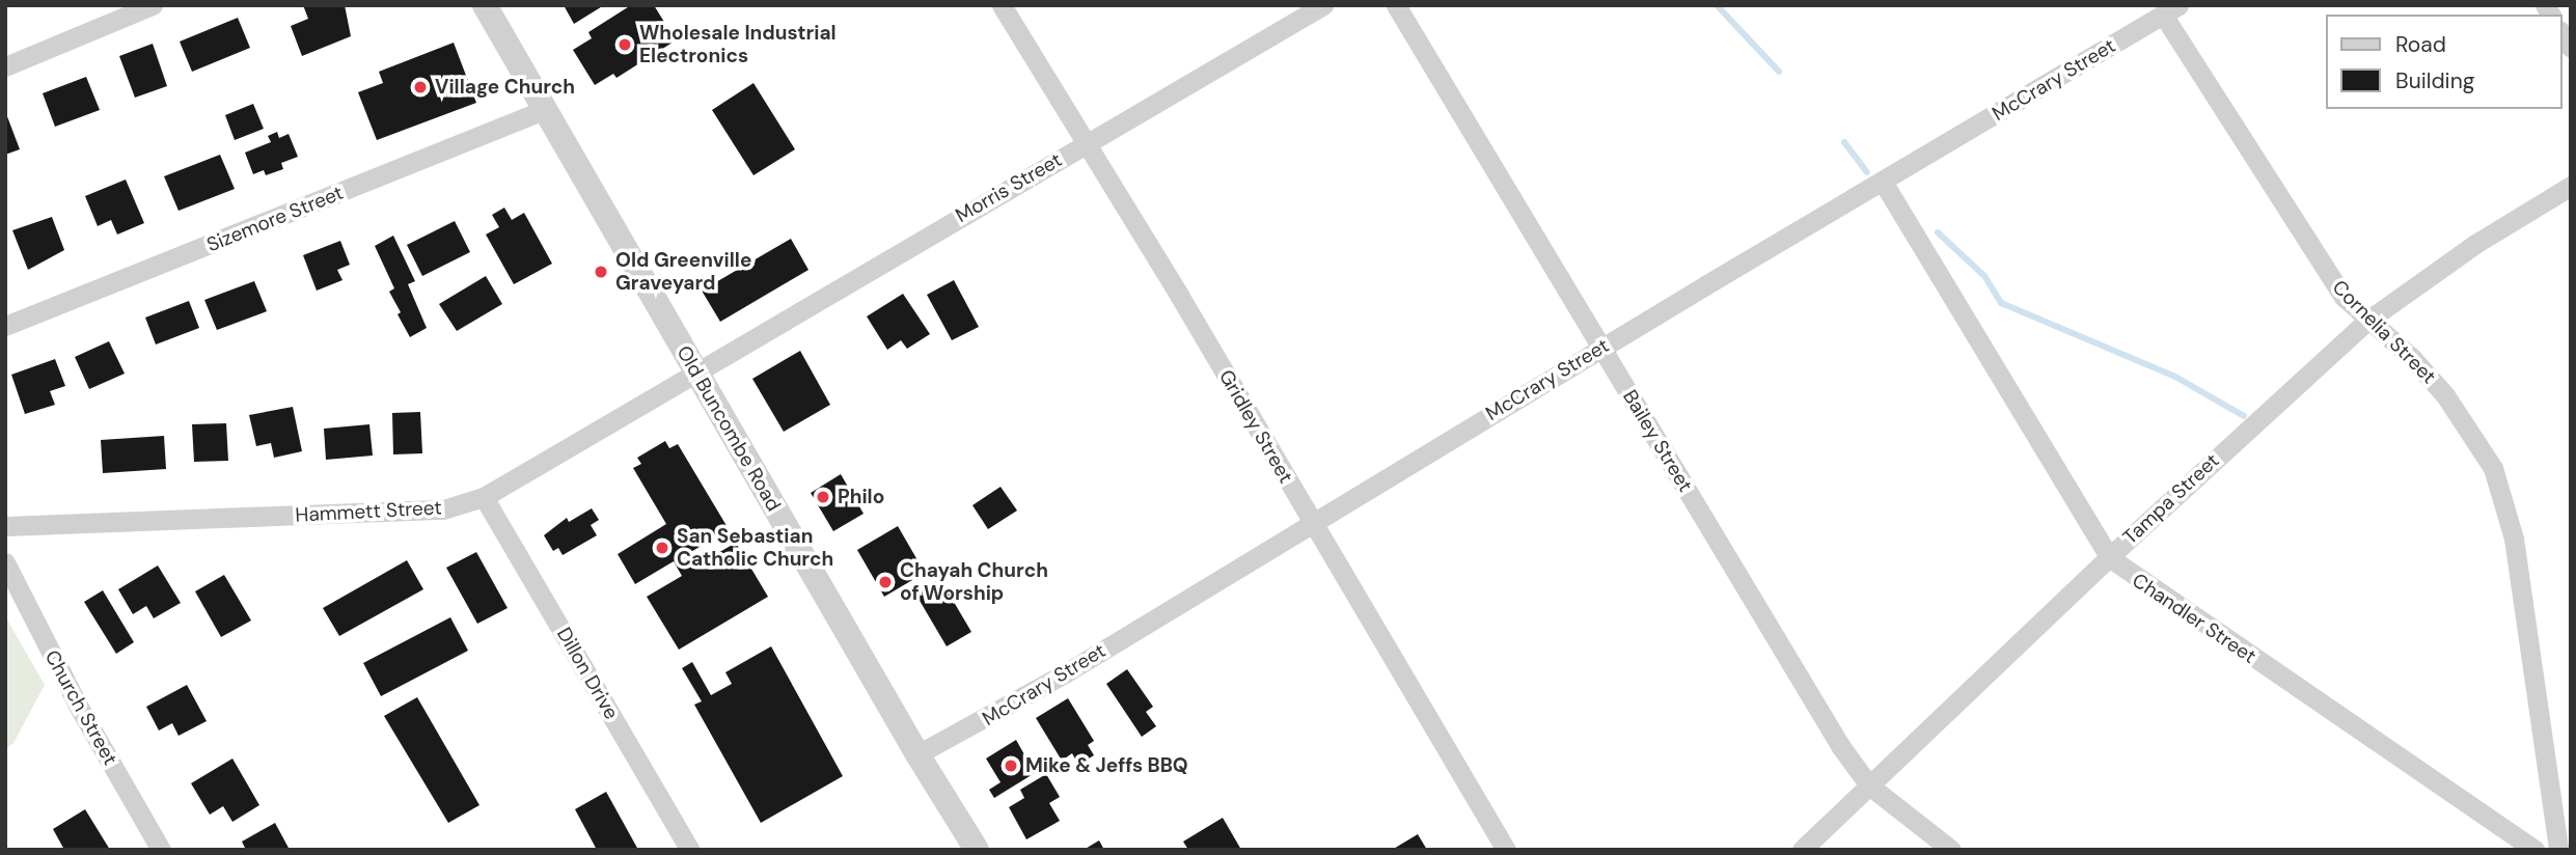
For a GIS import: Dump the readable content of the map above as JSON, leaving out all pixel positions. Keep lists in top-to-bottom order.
{
  "streets": {
    "street": [
      "McCrary Street",
      "Morris Street",
      "Sizemore Street",
      "Cornelia Street",
      "Gridley Street",
      "Old Buncombe Road",
      "Bailey Street",
      "Tampa Street",
      "Hammett Street",
      "Chandler Street",
      "Dillon Drive",
      "Church Street"
    ]
  },
  "crossings": [
    ["McCrary Street", "Cornelia Street"],
    ["McCrary Street", "Gridley Street"],
    ["McCrary Street", "Old Buncombe Road"],
    ["McCrary Street", "Bailey Street"],
    ["McCrary Street", "Chandler Street"],
    ["Morris Street", "Gridley Street"],
    ["Morris Street", "Old Buncombe Road"],
    ["Morris Street", "Hammett Street"],
    ["Sizemore Street", "Old Buncombe Road"],
    ["Cornelia Street", "Tampa Street"],
    ["Old Buncombe Road", "Hammett Street"],
    ["Bailey Street", "Tampa Street"],
    ["Tampa Street", "Chandler Street"],
    ["Hammett Street", "Dillon Drive"]
  ],
  "places": [
    "Wholesale Industrial Electronics",
    "Village Church",
    "Old Greenville Graveyard",
    "Philo",
    "San Sebastian Catholic Church",
    "Chayah Church of Worship",
    "Mike & Jeffs BBQ"
  ],
  "legend": ["Road", "Building"]
}
